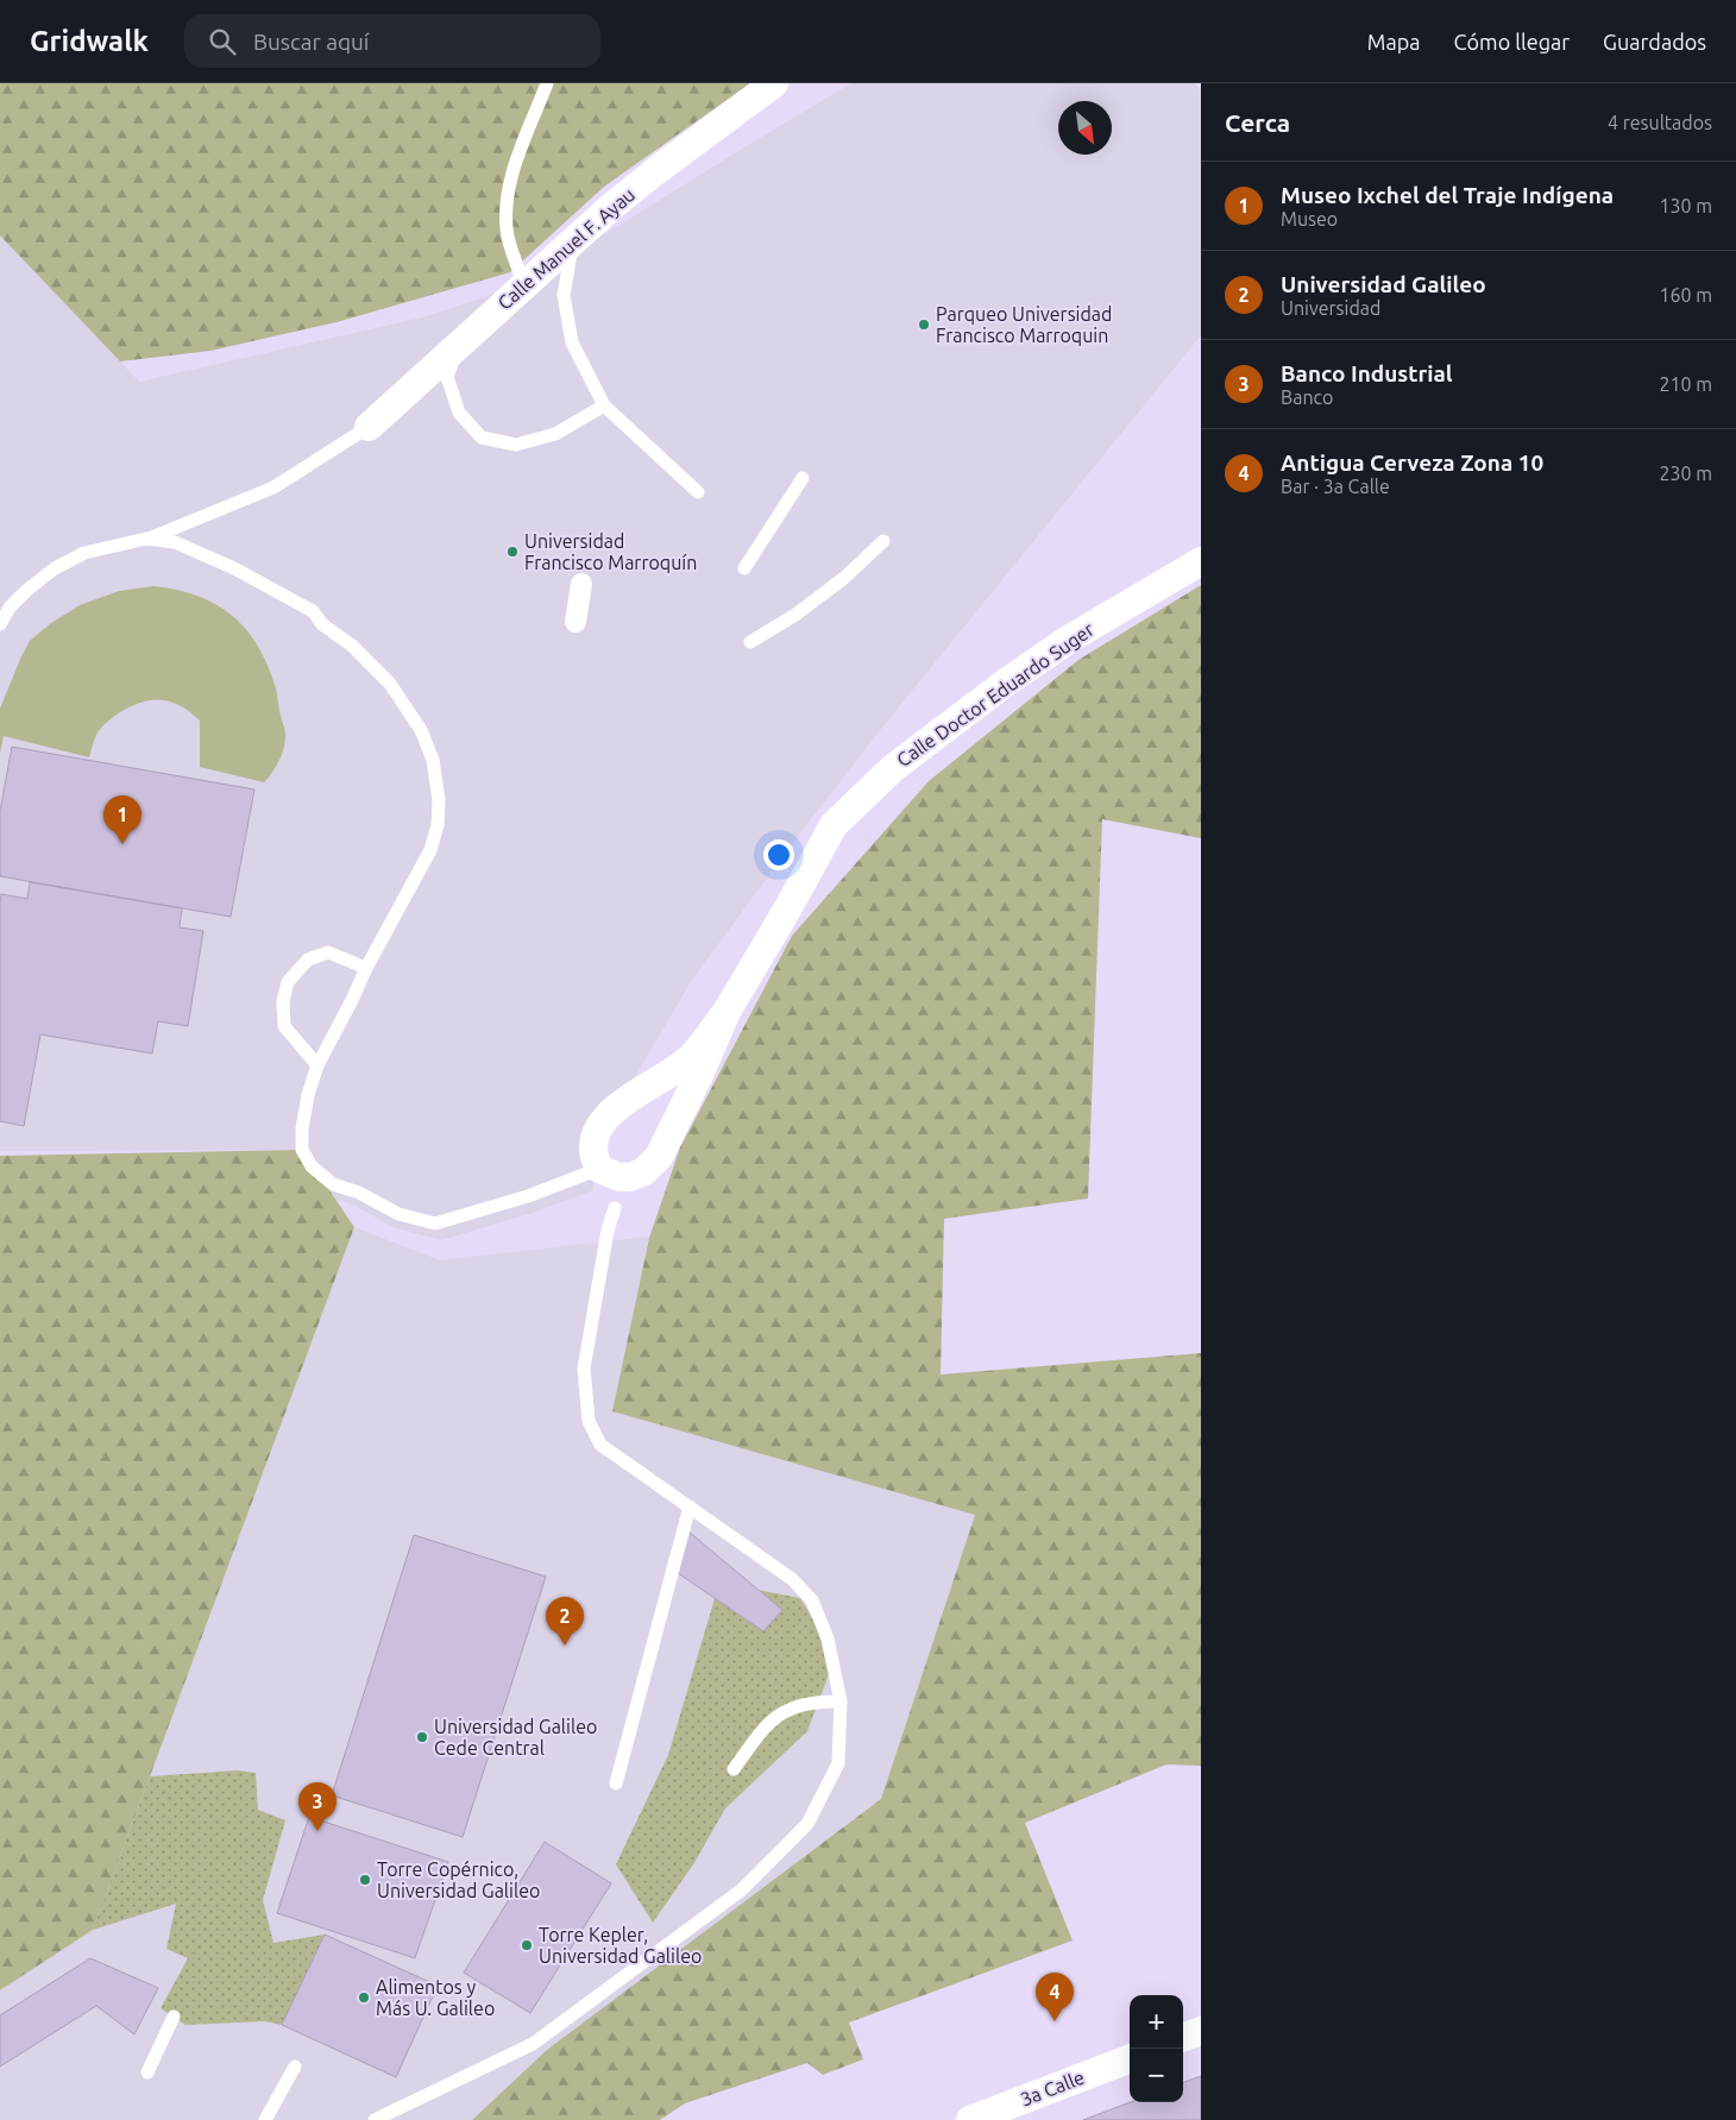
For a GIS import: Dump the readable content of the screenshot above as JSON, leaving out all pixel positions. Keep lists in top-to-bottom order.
{
  "streets": {
    "street": ["Calle Manuel F. Ayau", "Calle Doctor Eduardo Suger", "3a Calle"]
  },
  "places": [
    "Parqueo Universidad Francisco Marroquin",
    "Universidad Francisco Marroquín",
    "Universidad Galileo Cede Central",
    "Torre Copérnico, Universidad Galileo",
    "Torre Kepler, Universidad Galileo",
    "Alimentos y Más U. Galileo"
  ],
  "north": "bottom right",
  "page": {
    "header": "Gridwalk",
    "search": "Buscar aquí",
    "nav": ["Mapa", "Cómo llegar", "Guardados"],
    "heading": ["Cerca", "4 resultados"],
    "list": [
      {
        "mark": "1",
        "name": "Museo Ixchel del Traje Indígena",
        "note": "Museo",
        "value": "130 m"
      },
      {
        "mark": "2",
        "name": "Universidad Galileo",
        "note": "Universidad",
        "value": "160 m"
      },
      {
        "mark": "3",
        "name": "Banco Industrial",
        "note": "Banco",
        "value": "210 m"
      },
      {
        "mark": "4",
        "name": "Antigua Cerveza Zona 10",
        "note": "Bar · 3a Calle",
        "value": "230 m"
      }
    ],
    "pins": [
      "1",
      "2",
      "3",
      "4"
    ],
    "map_buttons": ["+", "−"]
  }
}
